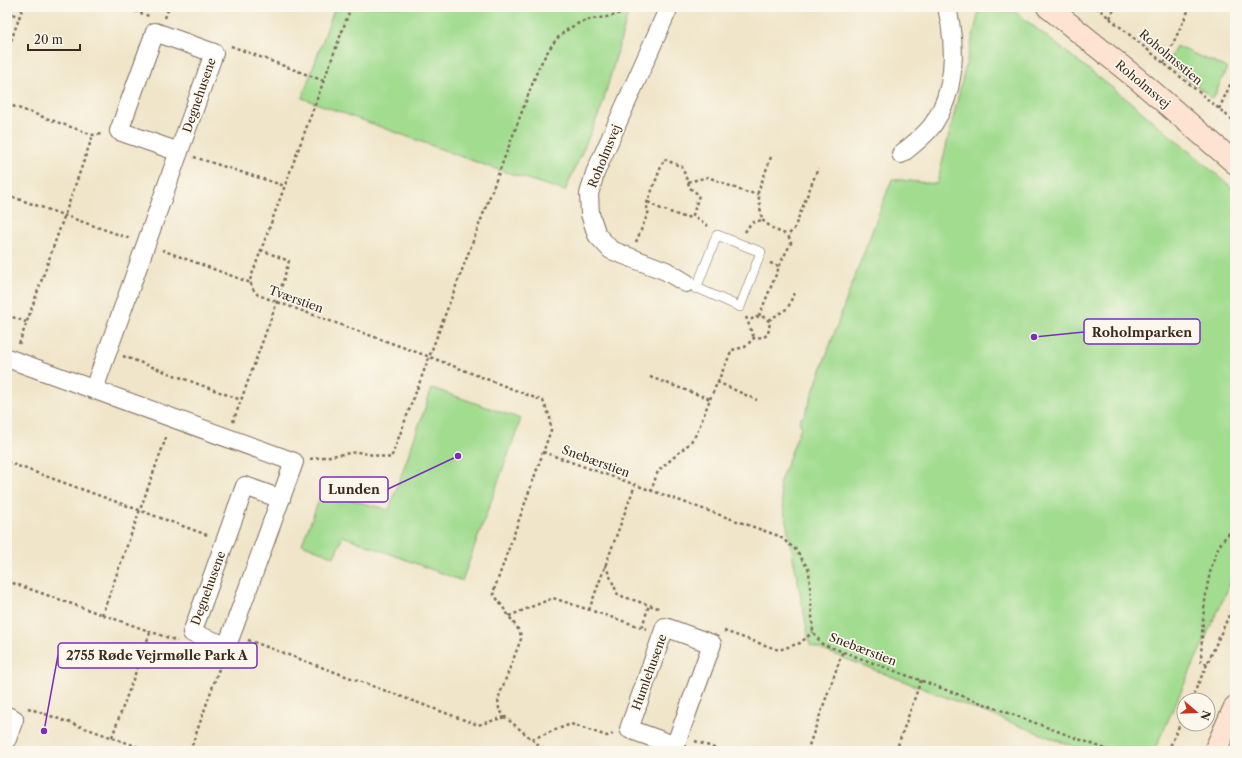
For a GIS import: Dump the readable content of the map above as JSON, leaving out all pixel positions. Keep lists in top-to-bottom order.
{
  "streets": {
    "street": ["Roholmsvej", "Degnehusene", "Humlehusene"],
    "path": ["Roholmsstien", "Tværstien", "Snebærstien"]
  },
  "crossings": [
    ["Tværstien", "Snebærstien"]
  ],
  "places": ["Roholmparken", "Lunden", "2755 Røde Vejrmølle Park A"],
  "scale_bar": "20 m",
  "north": "right"
}
